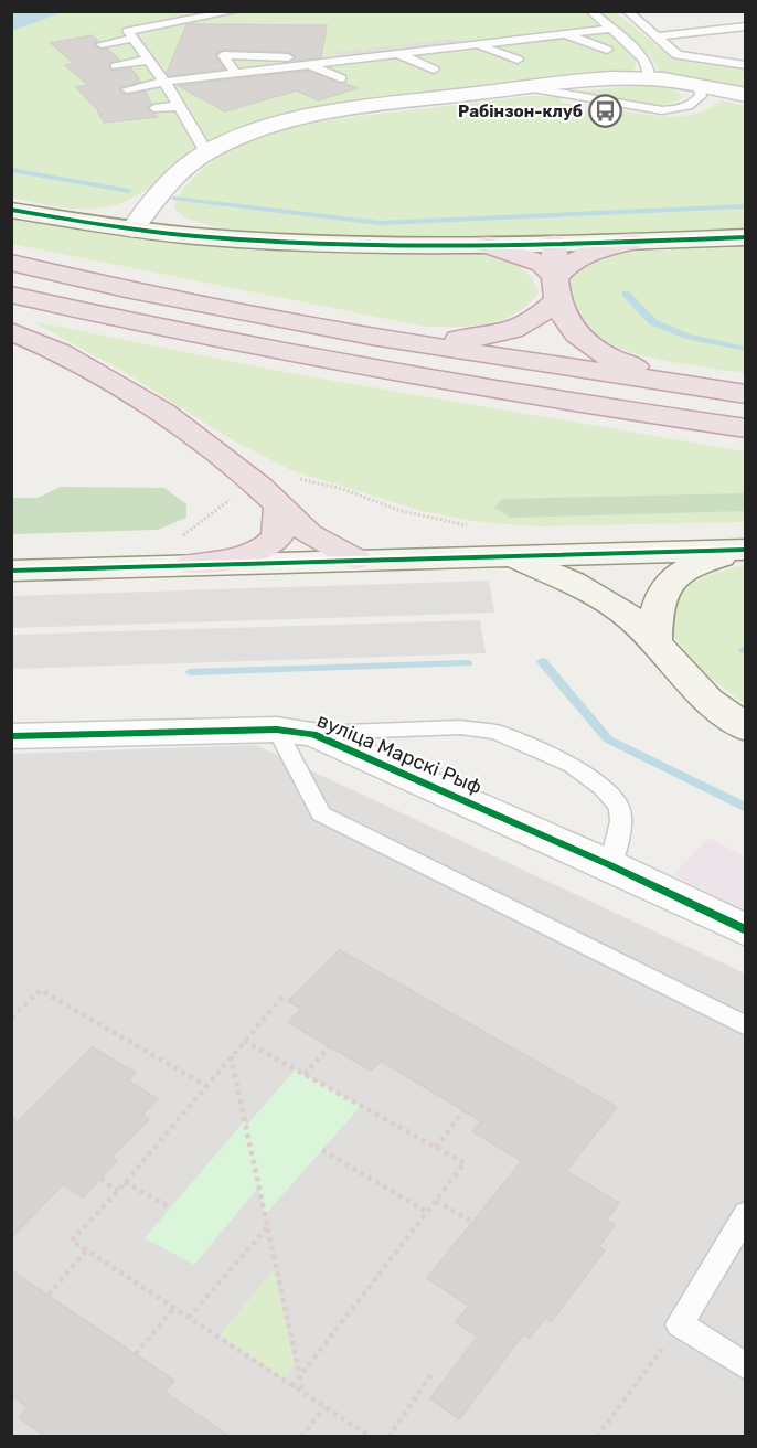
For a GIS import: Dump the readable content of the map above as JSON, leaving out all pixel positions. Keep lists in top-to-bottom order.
{
  "streets": {
    "street": ["вуліца Марскі Рыф"]
  },
  "places": {
    "bus stop": ["Рабінзон-клуб"]
  }
}
